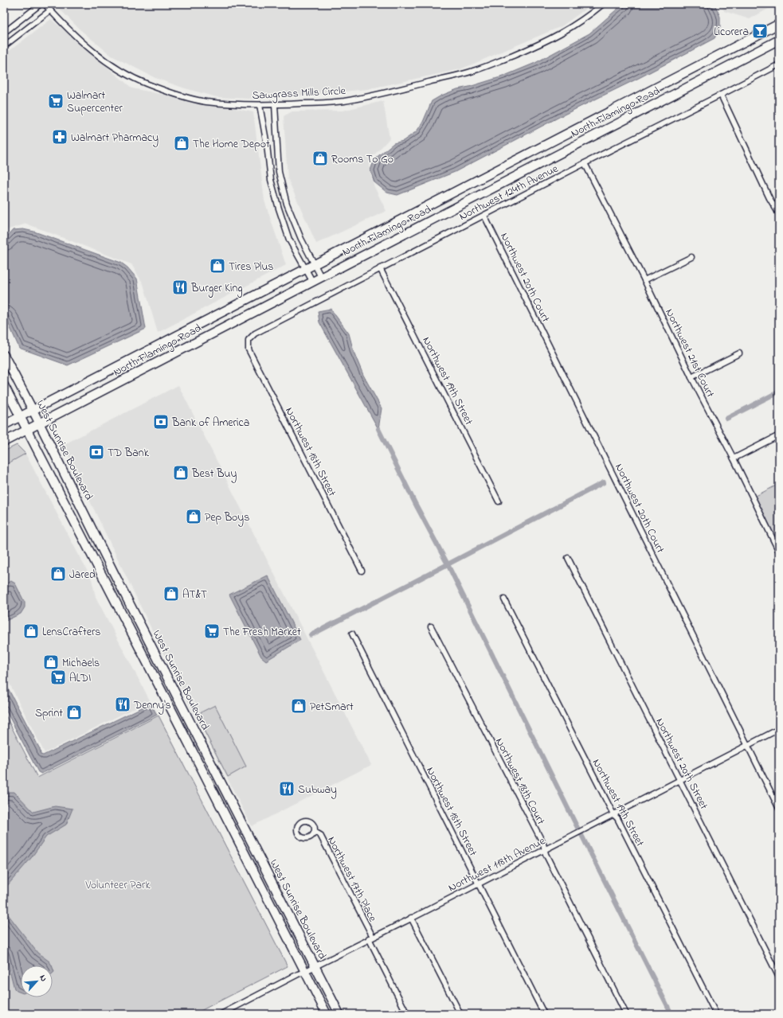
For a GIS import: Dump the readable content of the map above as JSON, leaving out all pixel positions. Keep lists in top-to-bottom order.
{
  "streets": {
    "highway": ["North Flamingo Road", "West Sunrise Boulevard"],
    "street": [
      "Sawgrass Mills Circle",
      "Northwest 124th Avenue",
      "Northwest 20th Court",
      "Northwest 21st Court",
      "Northwest 19th Street",
      "Northwest 18th Street",
      "Northwest 20th Street",
      "Northwest 18th Court",
      "Northwest 118th Avenue",
      "Northwest 17th Place"
    ]
  },
  "crossings": [
    ["North Flamingo Road", "West Sunrise Boulevard"],
    ["Northwest 124th Avenue", "Northwest 20th Court"],
    ["Northwest 124th Avenue", "Northwest 21st Court"],
    ["Northwest 124th Avenue", "Northwest 19th Street"],
    ["Northwest 124th Avenue", "Northwest 18th Street"],
    ["Northwest 20th Court", "Northwest 118th Avenue"],
    ["Northwest 19th Street", "Northwest 118th Avenue"],
    ["West Sunrise Boulevard", "Northwest 118th Avenue"],
    ["Northwest 18th Street", "Northwest 118th Avenue"],
    ["Northwest 20th Street", "Northwest 118th Avenue"],
    ["Northwest 18th Court", "Northwest 118th Avenue"],
    ["Northwest 118th Avenue", "Northwest 17th Place"]
  ],
  "parks": ["Volunteer Park"],
  "places": {
    "bar": ["Licorera"],
    "supermarket": ["Walmart Supercenter", "The Fresh Market", "ALDI"],
    "pharmacy": ["Walmart Pharmacy"],
    "shop": [
      "The Home Depot",
      "Rooms To Go",
      "Tires Plus",
      "Best Buy",
      "Pep Boys",
      "Jared",
      "AT&T",
      "LensCrafters",
      "Michaels",
      "PetSmart",
      "Sprint"
    ],
    "restaurant": ["Burger King", "Denny's", "Subway"],
    "bank": ["Bank of America", "TD Bank"]
  },
  "north": "top right"
}
